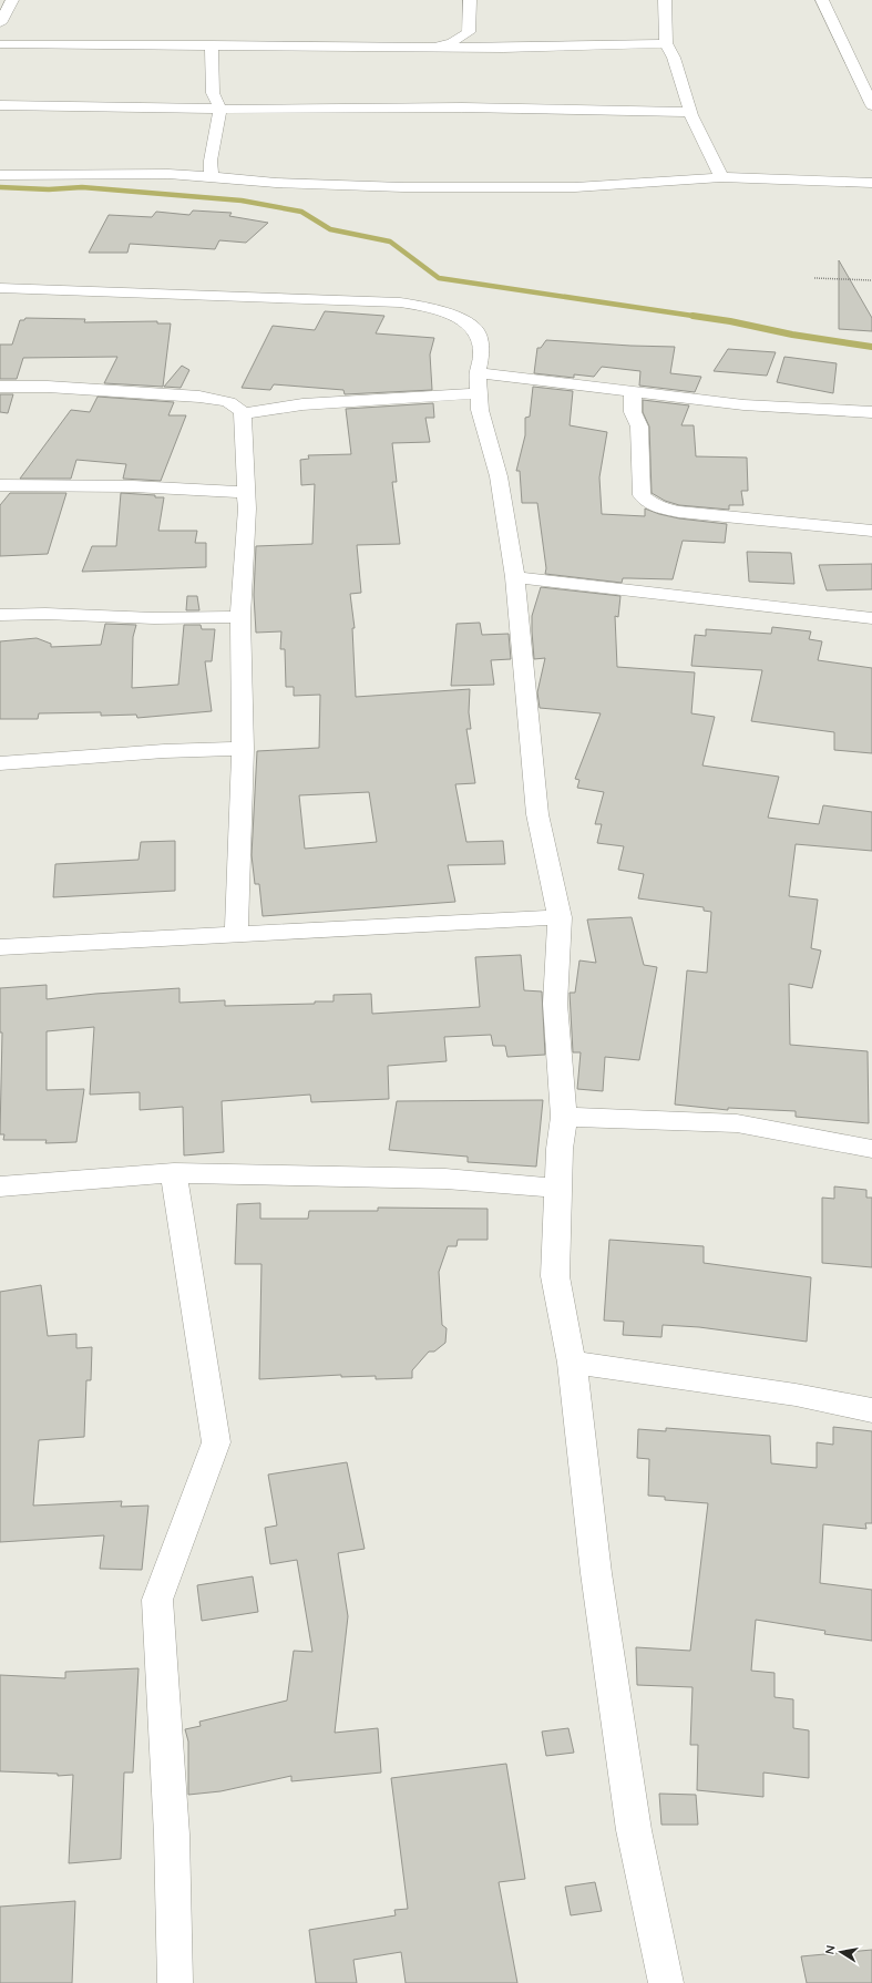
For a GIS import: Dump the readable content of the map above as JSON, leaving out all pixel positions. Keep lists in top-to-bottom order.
{
  "north": "left"
}
